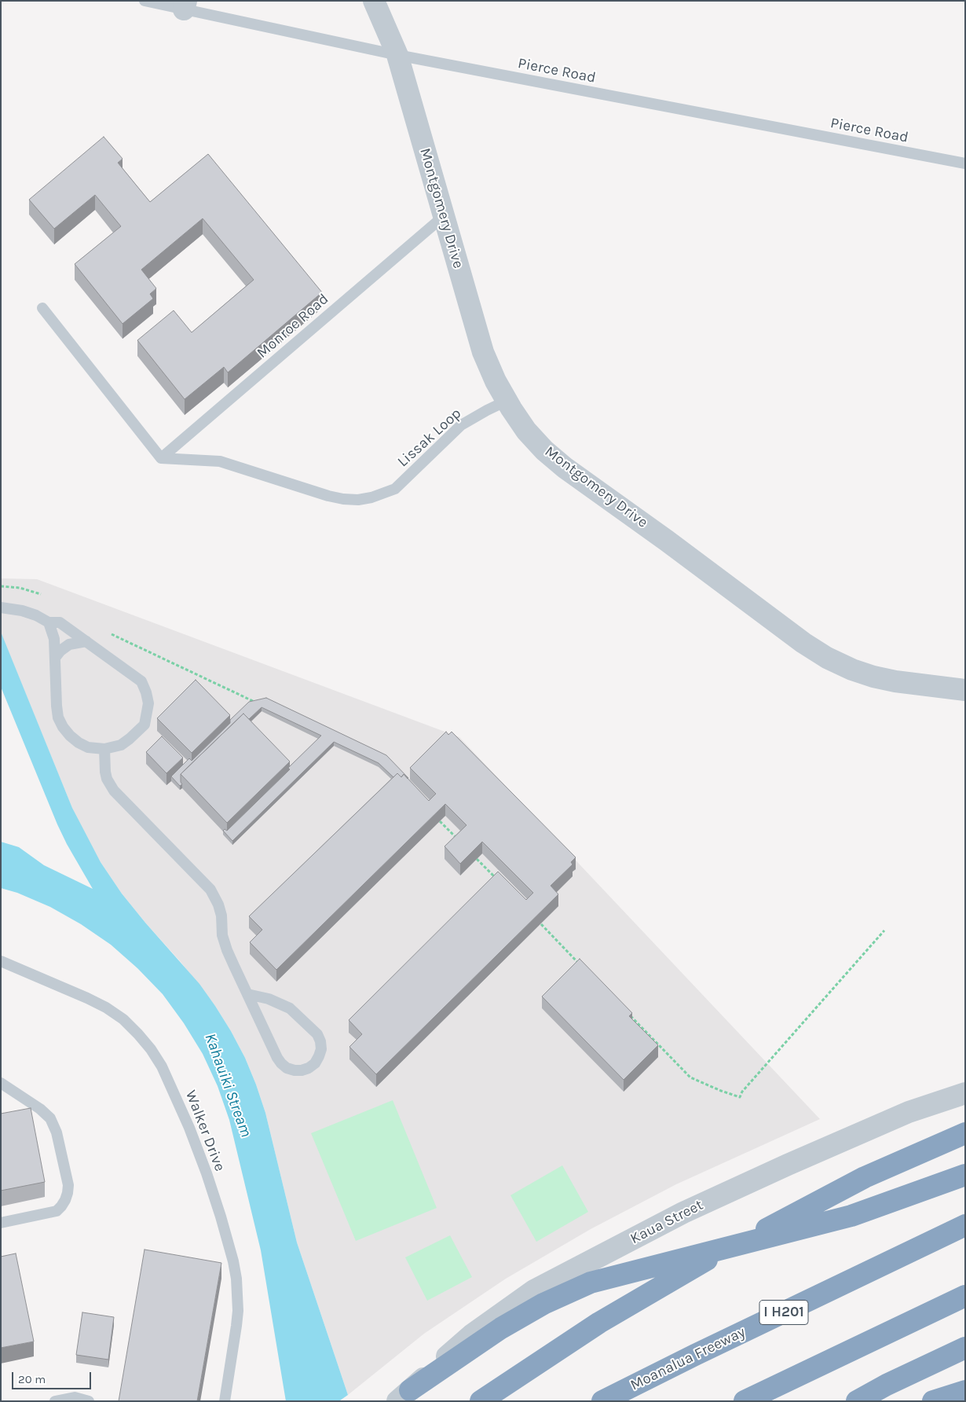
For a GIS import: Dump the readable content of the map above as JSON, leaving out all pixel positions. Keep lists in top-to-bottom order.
{
  "streets": {
    "highway": ["I H201", "Moanalua Freeway"],
    "street": ["Montgomery Drive", "Kaua Street"],
    "lane": [
      "Pierce Road",
      "Monroe Road",
      "Lissak Loop",
      "Walker Drive"
    ]
  },
  "crossings": [
    ["Pierce Road", "Montgomery Drive"],
    ["Montgomery Drive", "Monroe Road"],
    ["Montgomery Drive", "Lissak Loop"],
    ["Monroe Road", "Lissak Loop"]
  ],
  "water": ["Kahauiki Stream"],
  "scale_bar": "20 m"
}
